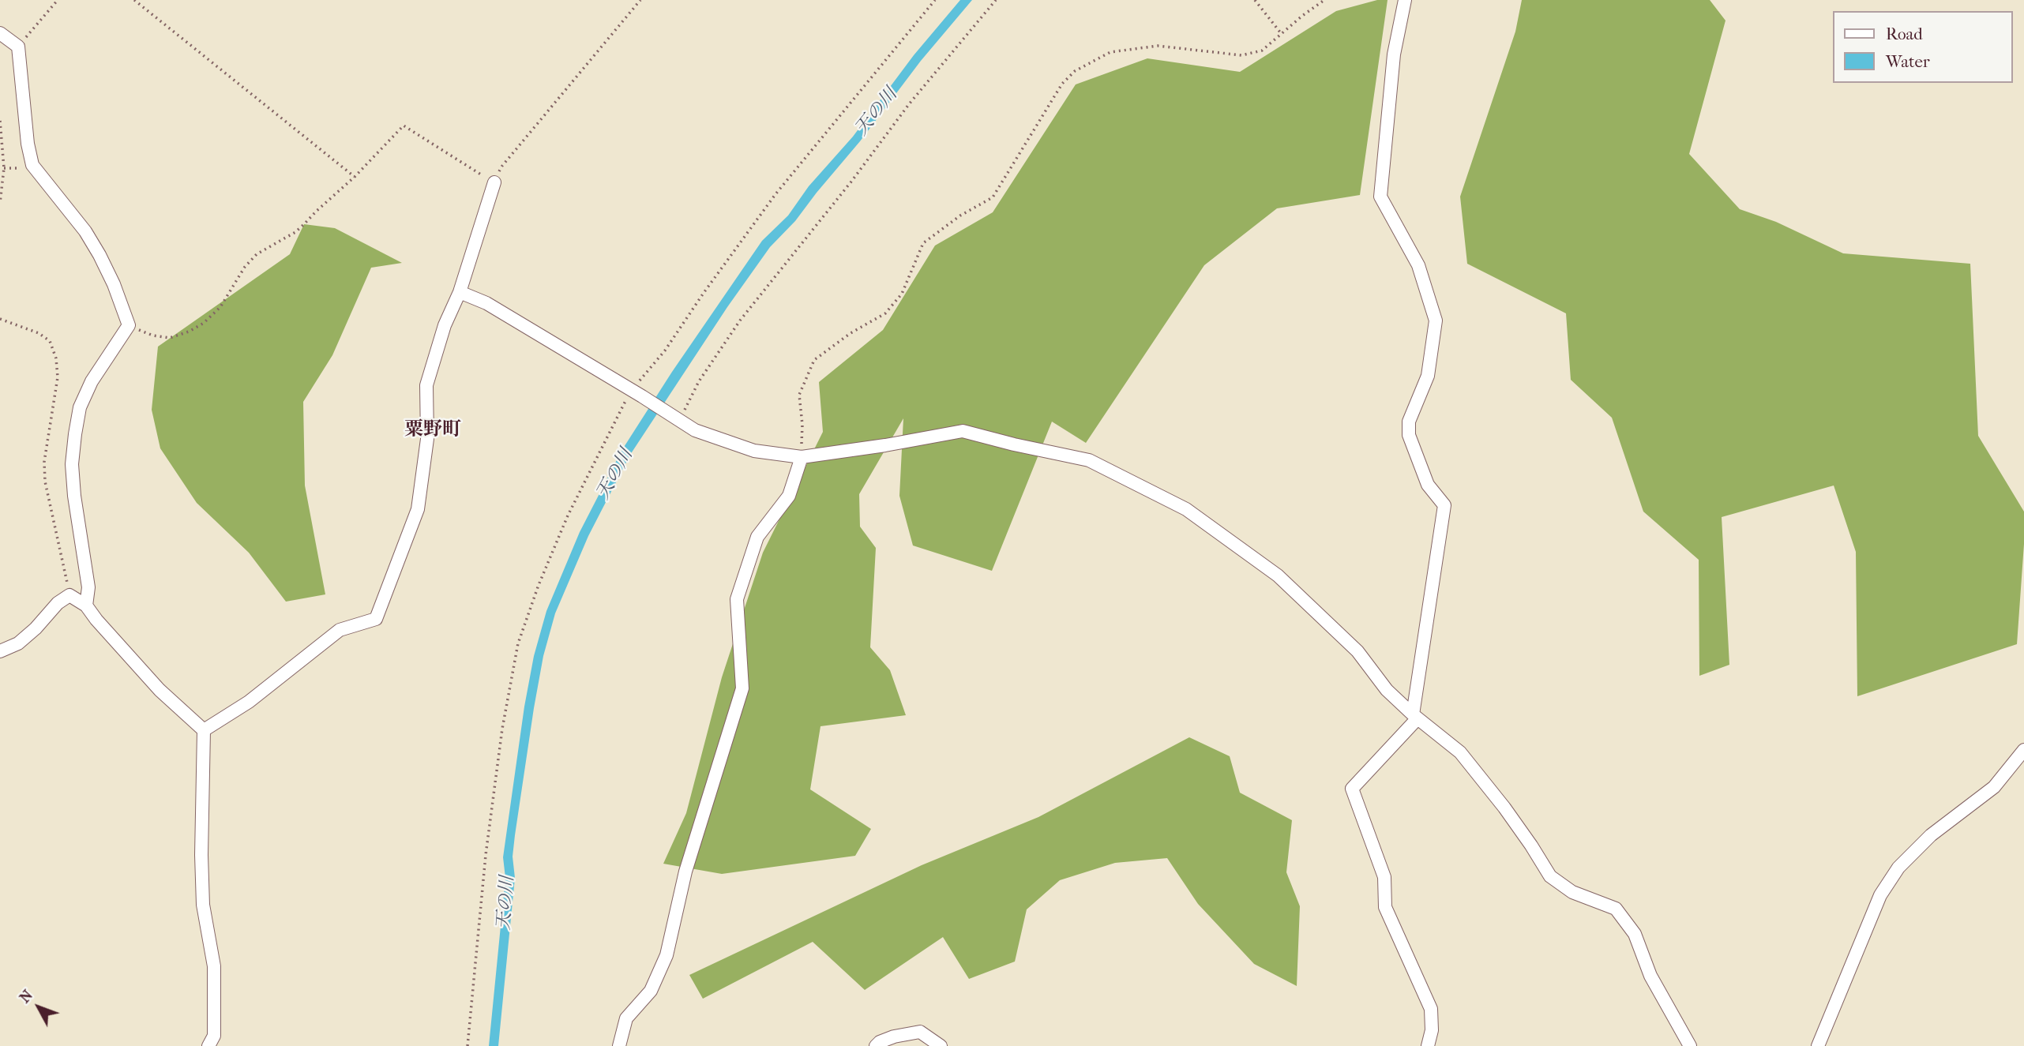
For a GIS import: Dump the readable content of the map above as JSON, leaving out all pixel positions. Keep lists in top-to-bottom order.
{
  "districts": ["粟野町"],
  "water": ["天の川"],
  "legend": ["Road", "Water"],
  "north": "top left"
}
